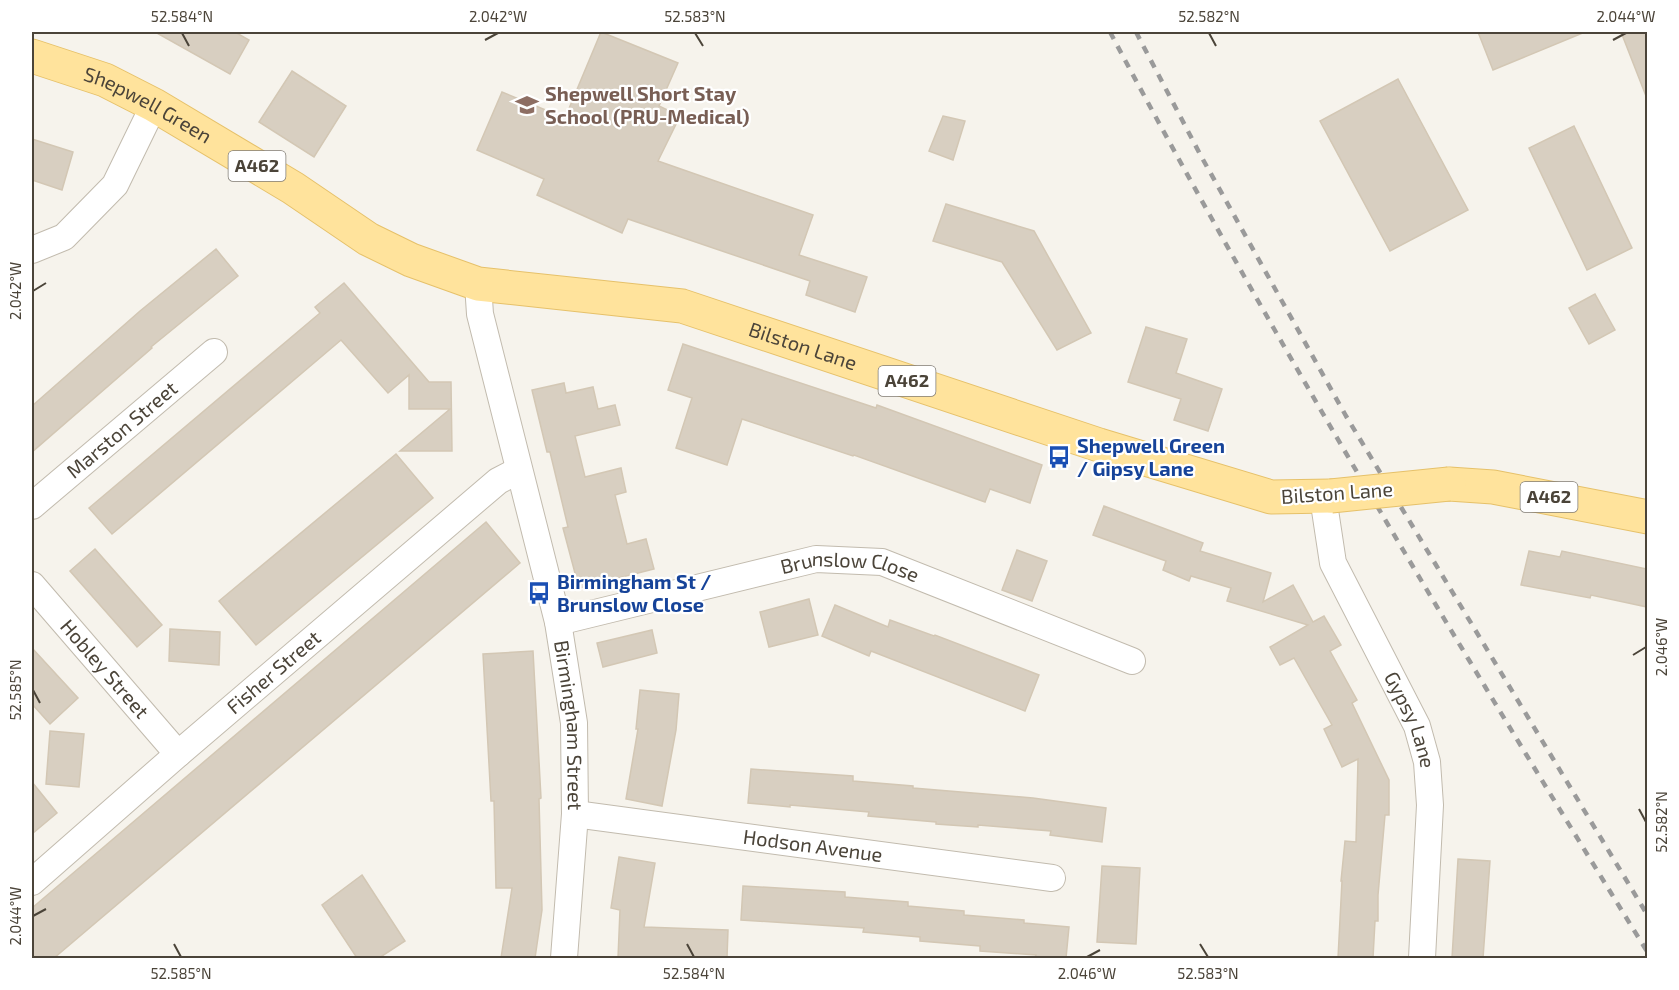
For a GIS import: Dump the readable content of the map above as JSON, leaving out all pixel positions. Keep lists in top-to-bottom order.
{
  "streets": {
    "main road": ["Shepwell Green", "A462", "Bilston Lane"],
    "street": [
      "Marston Street",
      "Brunslow Close",
      "Hobley Street",
      "Fisher Street",
      "Gypsy Lane",
      "Birmingham Street",
      "Hodson Avenue"
    ]
  },
  "crossings": [
    ["Shepwell Green", "Bilston Lane"],
    ["Shepwell Green", "Birmingham Street"],
    ["Bilston Lane", "Gypsy Lane"],
    ["Bilston Lane", "Birmingham Street"],
    ["Brunslow Close", "Birmingham Street"],
    ["Hobley Street", "Fisher Street"],
    ["Fisher Street", "Birmingham Street"],
    ["Birmingham Street", "Hodson Avenue"]
  ],
  "places": {
    "school or university": ["Shepwell Short Stay School (PRU-Medical)"],
    "bus stop": ["Shepwell Green / Gipsy Lane", "Birmingham St / Brunslow Close"]
  },
  "coordinates": [
    "52.584°N",
    "2.042°W",
    "52.583°N",
    "52.582°N",
    "2.044°W",
    "2.046°W",
    "52.585°N"
  ]
}
